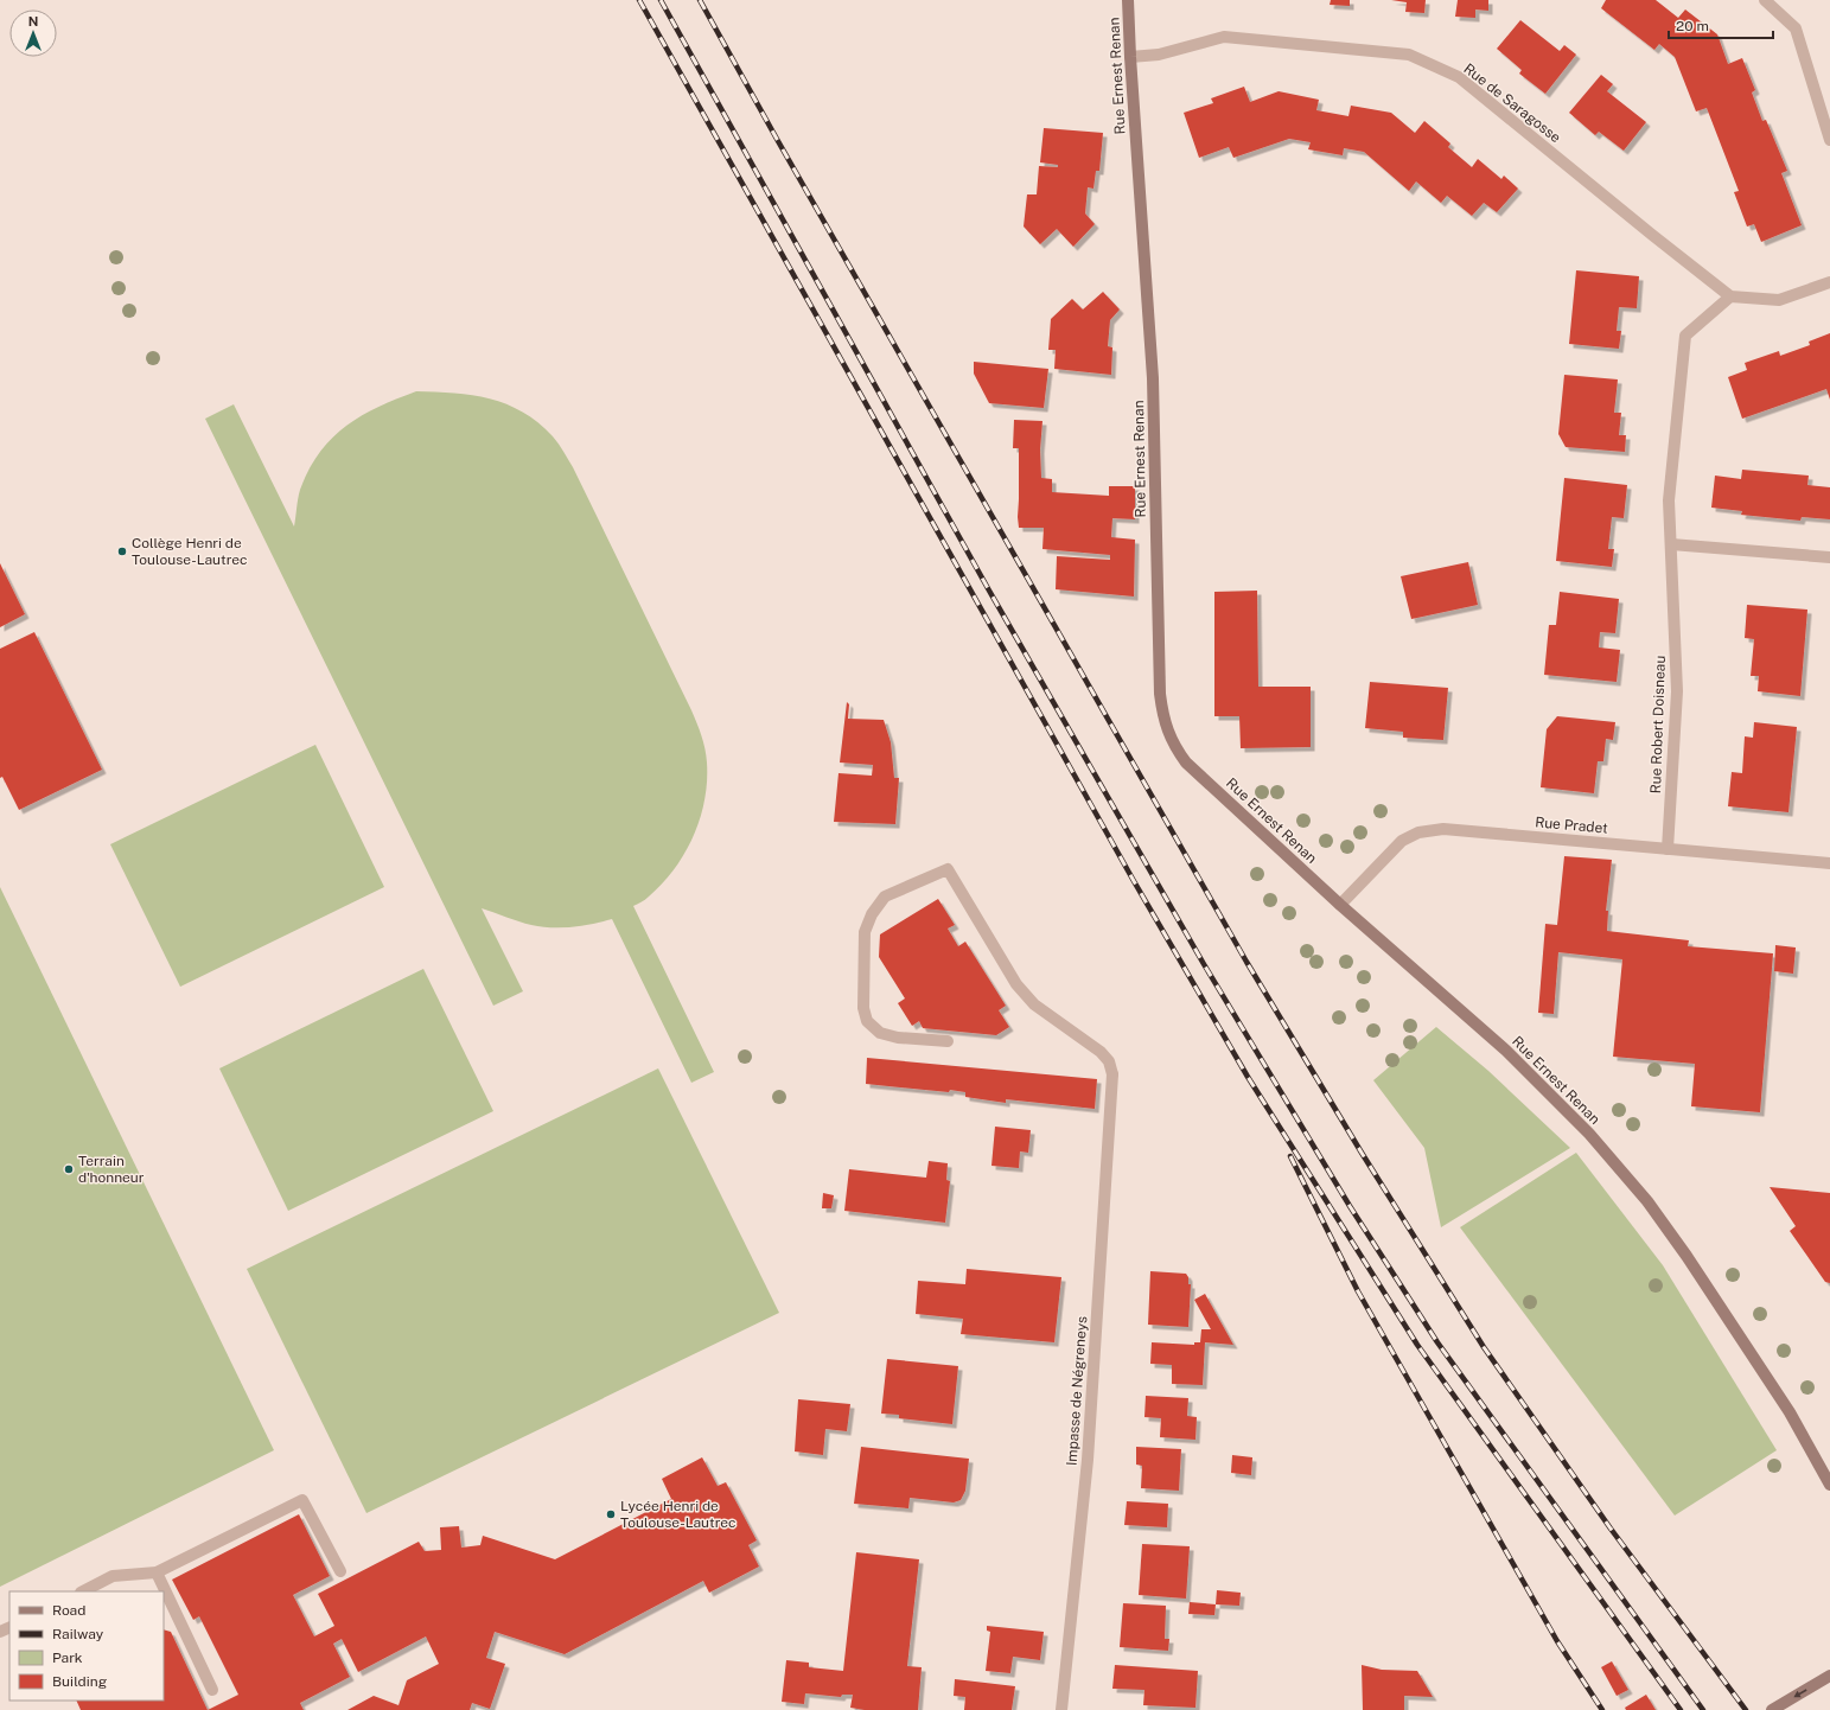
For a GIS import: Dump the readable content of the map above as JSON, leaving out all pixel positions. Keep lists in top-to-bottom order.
{
  "streets": {
    "street": [
      "Rue Ernest Renan",
      "Rue de Saragosse",
      "Rue Robert Doisneau",
      "Rue Pradet",
      "Impasse de Négreneys"
    ]
  },
  "crossings": [
    ["Rue Ernest Renan", "Rue de Saragosse"],
    ["Rue Ernest Renan", "Rue Pradet"],
    ["Rue de Saragosse", "Rue Robert Doisneau"],
    ["Rue Robert Doisneau", "Rue Pradet"]
  ],
  "places": ["Collège Henri de Toulouse-Lautrec", "Terrain d'honneur", "Lycée Henri de Toulouse-Lautrec"],
  "legend": [
    "Road",
    "Railway",
    "Park",
    "Building"
  ],
  "scale_bar": "20 m",
  "north": "top"
}
